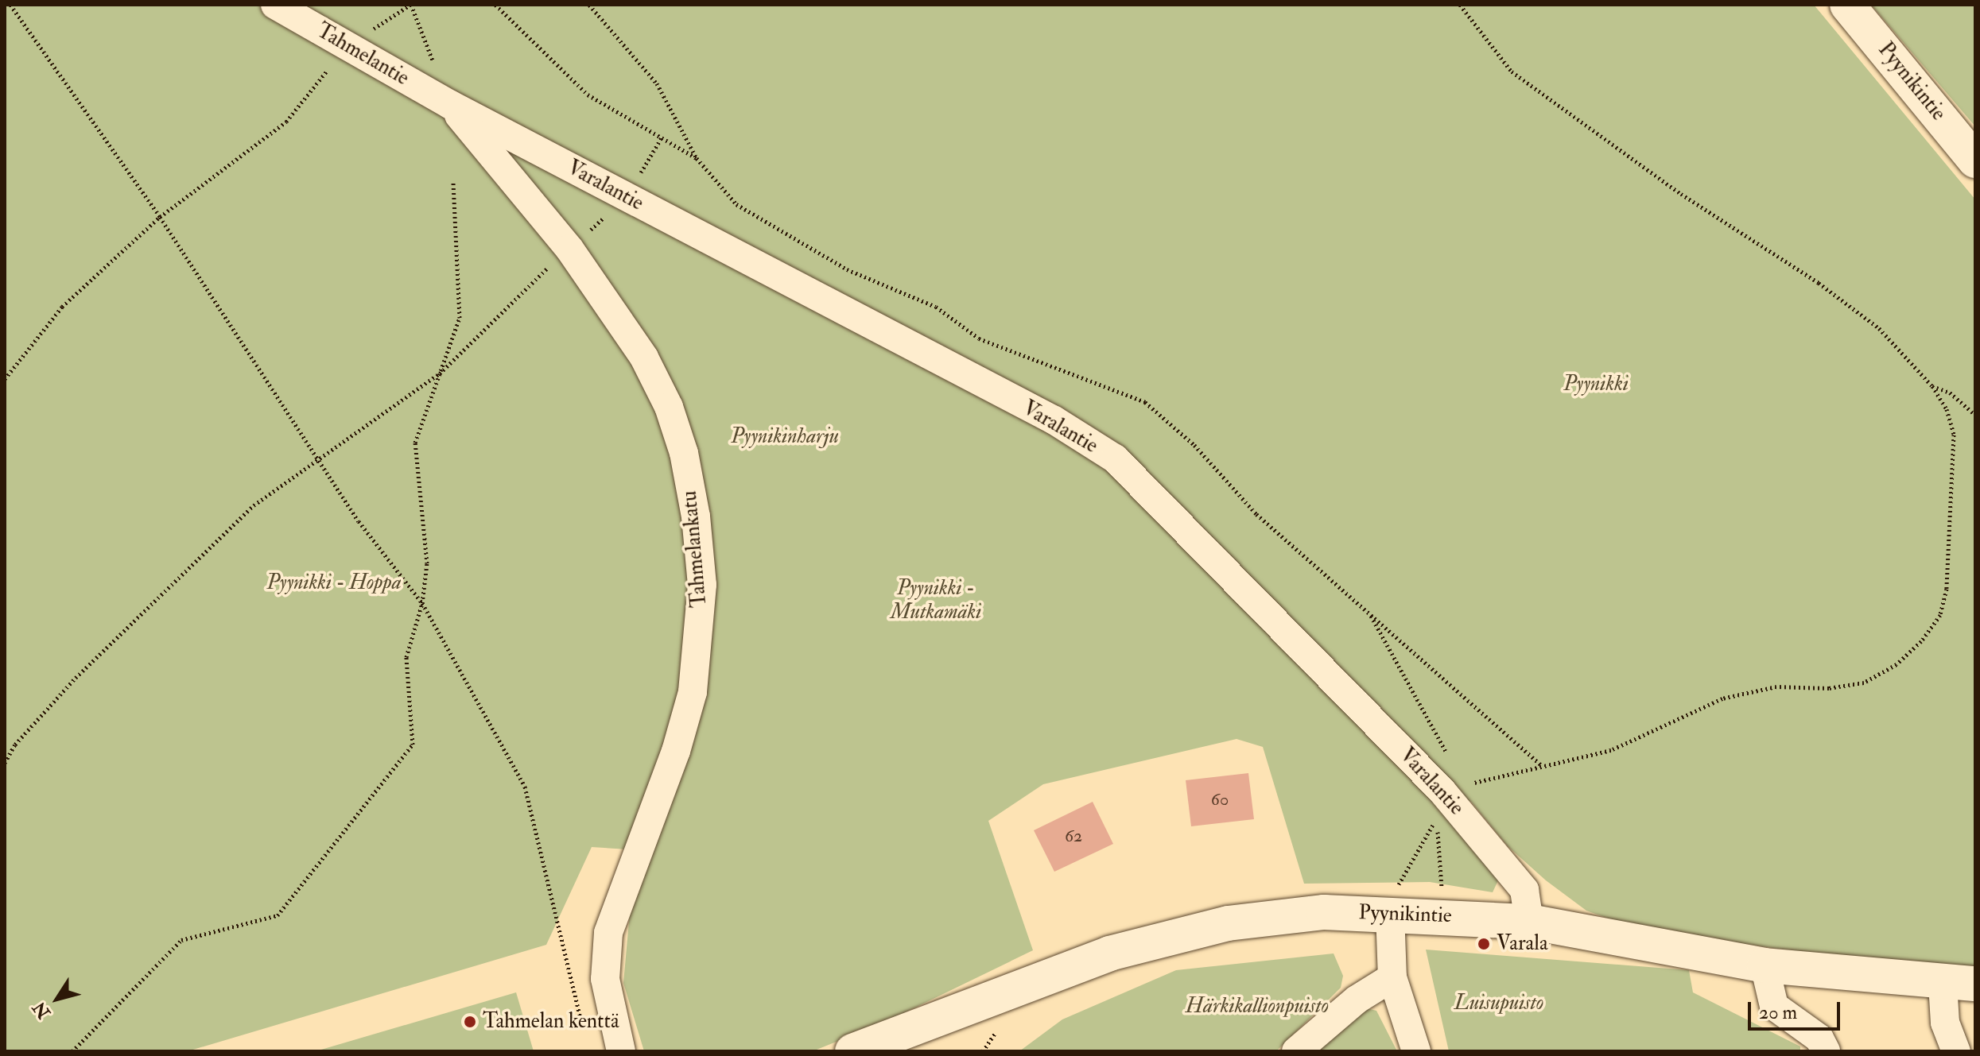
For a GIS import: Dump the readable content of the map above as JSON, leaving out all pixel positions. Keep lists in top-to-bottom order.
{
  "streets": {
    "street": [
      "Tahmelantie",
      "Pyynikintie",
      "Varalantie",
      "Tahmelankatu"
    ]
  },
  "crossings": [
    ["Tahmelantie", "Varalantie"],
    ["Tahmelantie", "Tahmelankatu"],
    ["Pyynikintie", "Varalantie"],
    ["Varalantie", "Tahmelankatu"]
  ],
  "parks": [
    "Pyynikki",
    "Pyynikinharju",
    "Pyynikki - Hoppa",
    "Pyynikki - Mutkamäki",
    "Luisupuisto",
    "Härkikallionpuisto"
  ],
  "places": ["Varala", "Tahmelan kenttä"],
  "house_numbers": ["60", "62"],
  "scale_bar": "20 m",
  "north": "bottom left"
}
